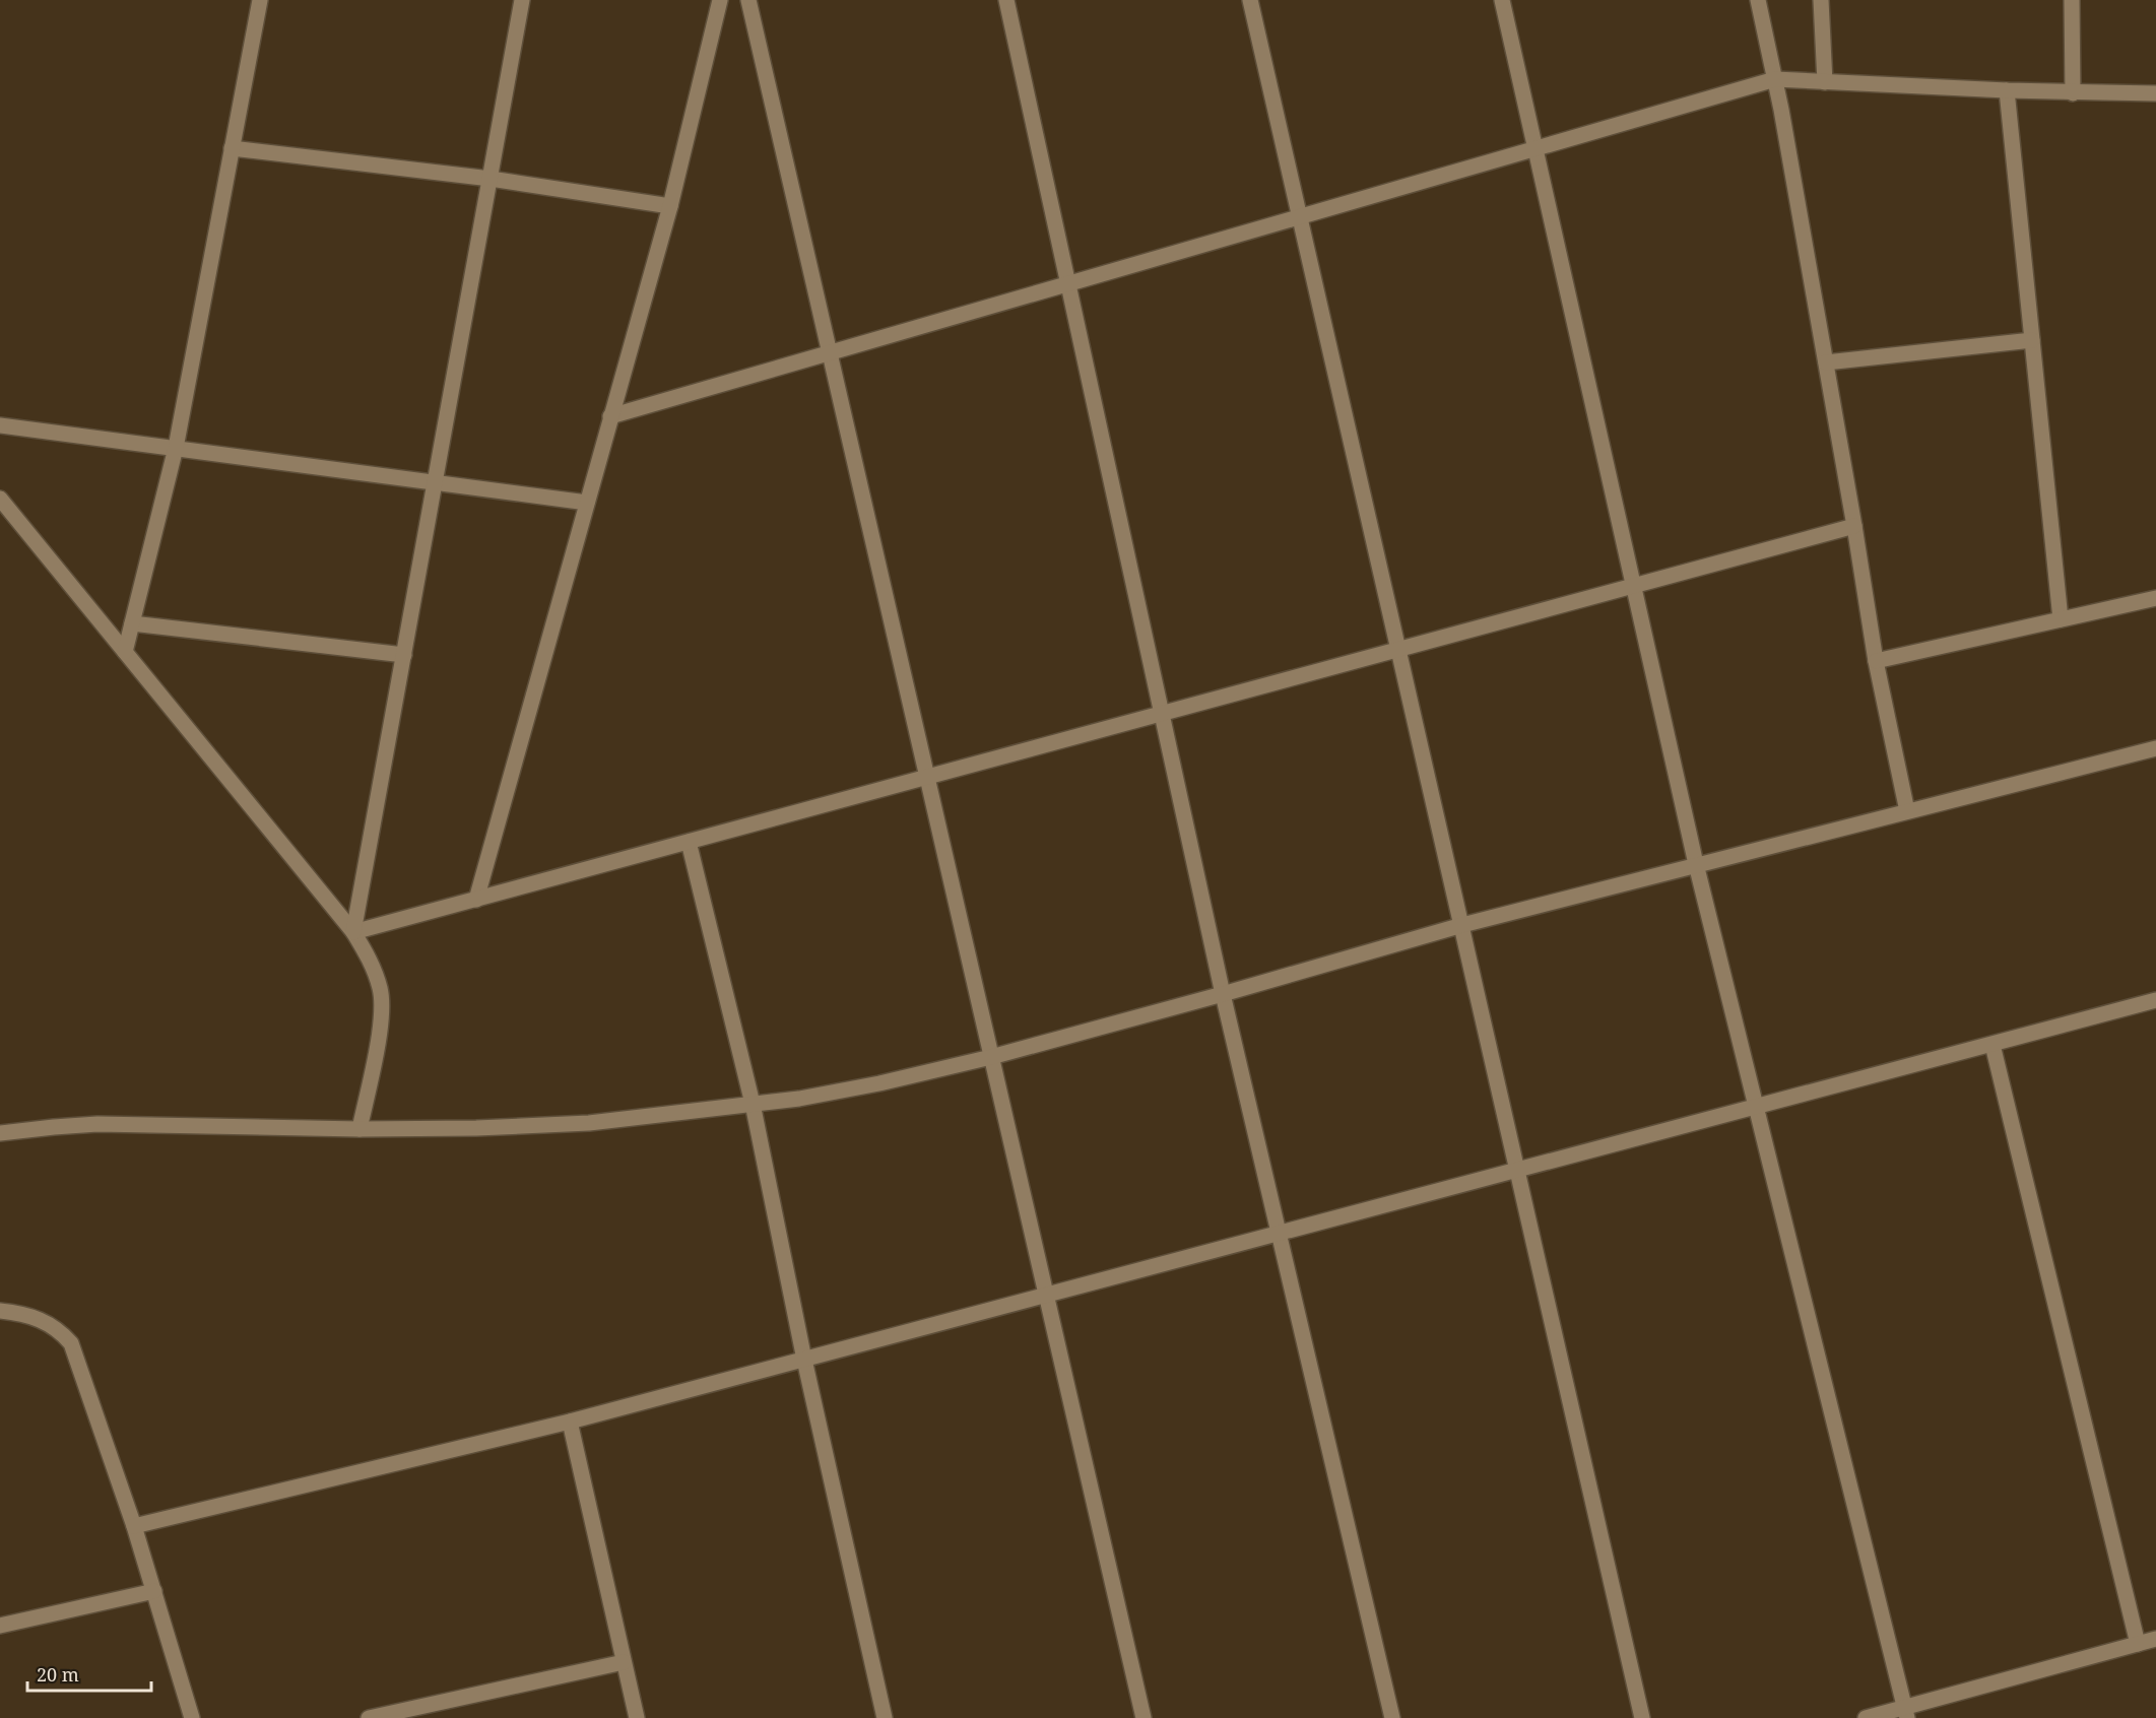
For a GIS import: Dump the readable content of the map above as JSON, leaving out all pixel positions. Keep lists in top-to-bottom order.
{
  "scale_bar": "20 m"
}
